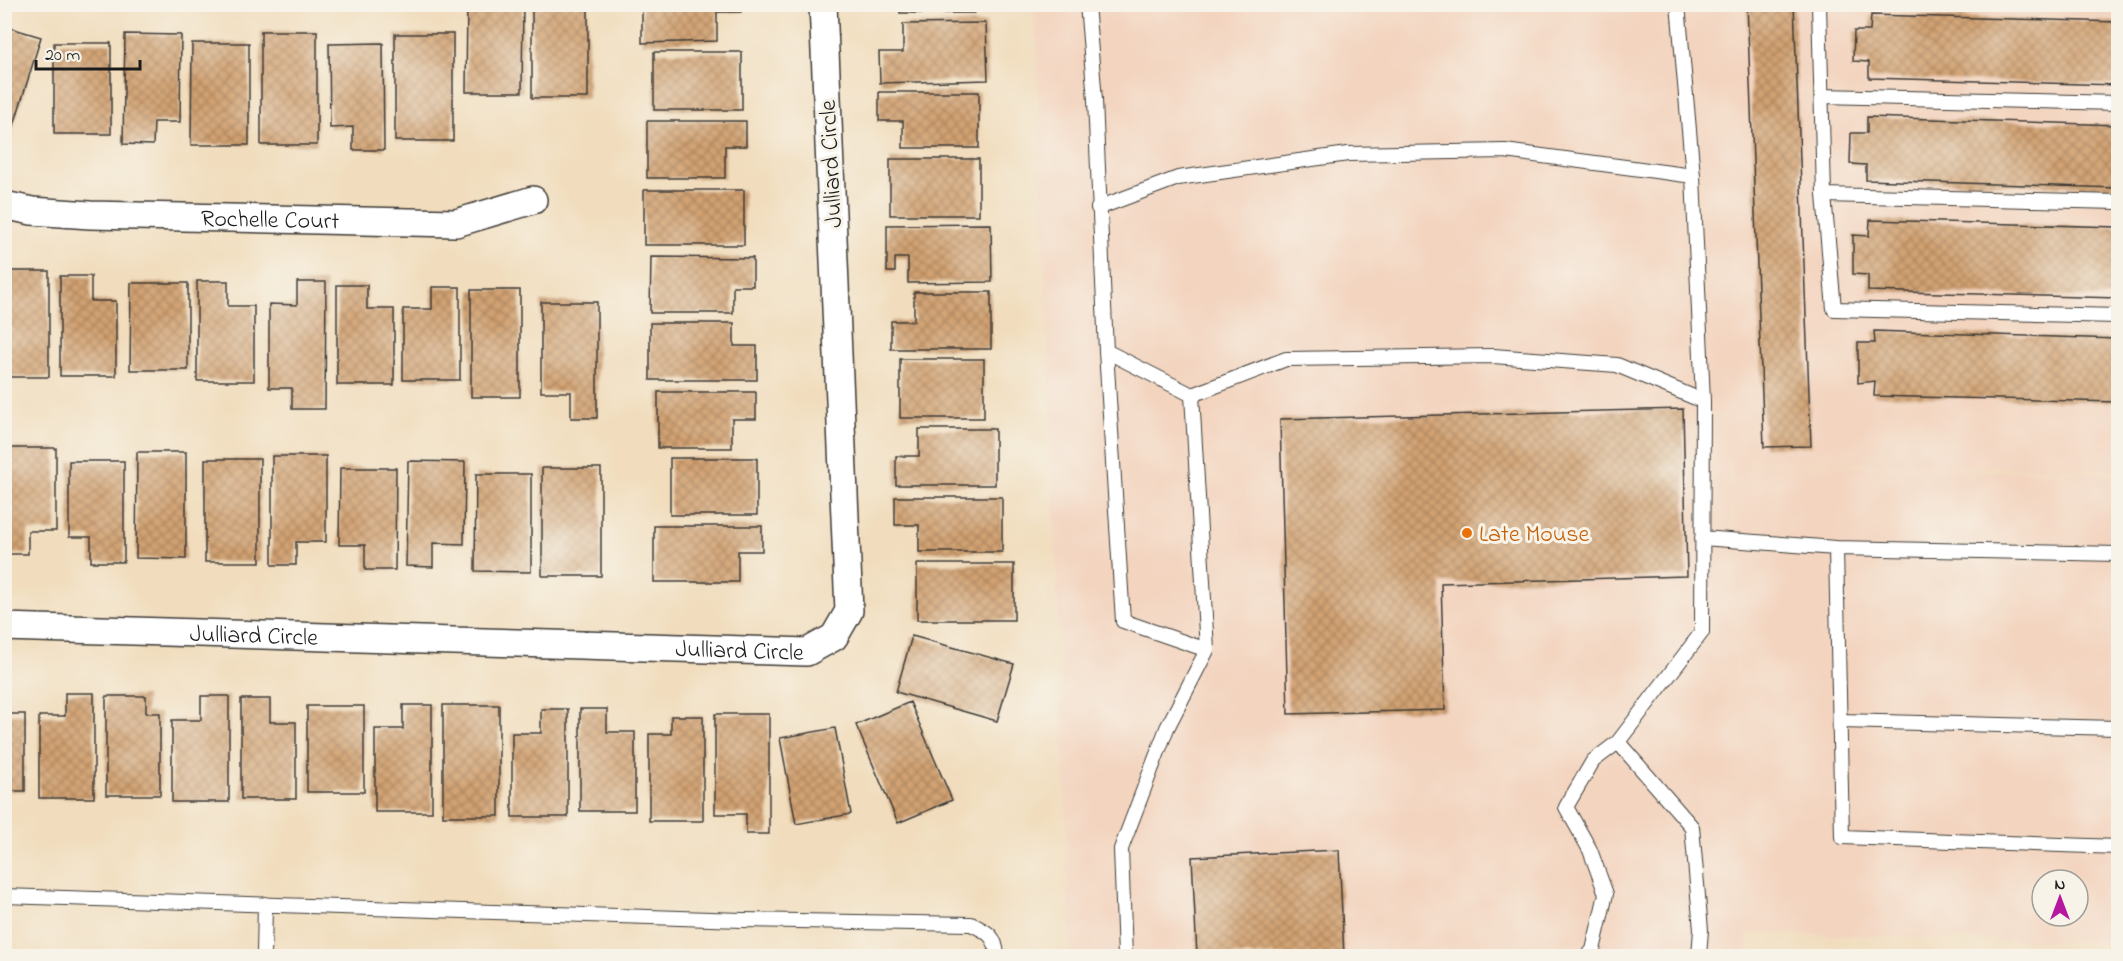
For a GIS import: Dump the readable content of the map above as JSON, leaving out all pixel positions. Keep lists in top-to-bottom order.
{
  "streets": {
    "street": ["Julliard Circle", "Rochelle Court"]
  },
  "places": ["Late Mouse"],
  "scale_bar": "20 m",
  "north": "top"
}
